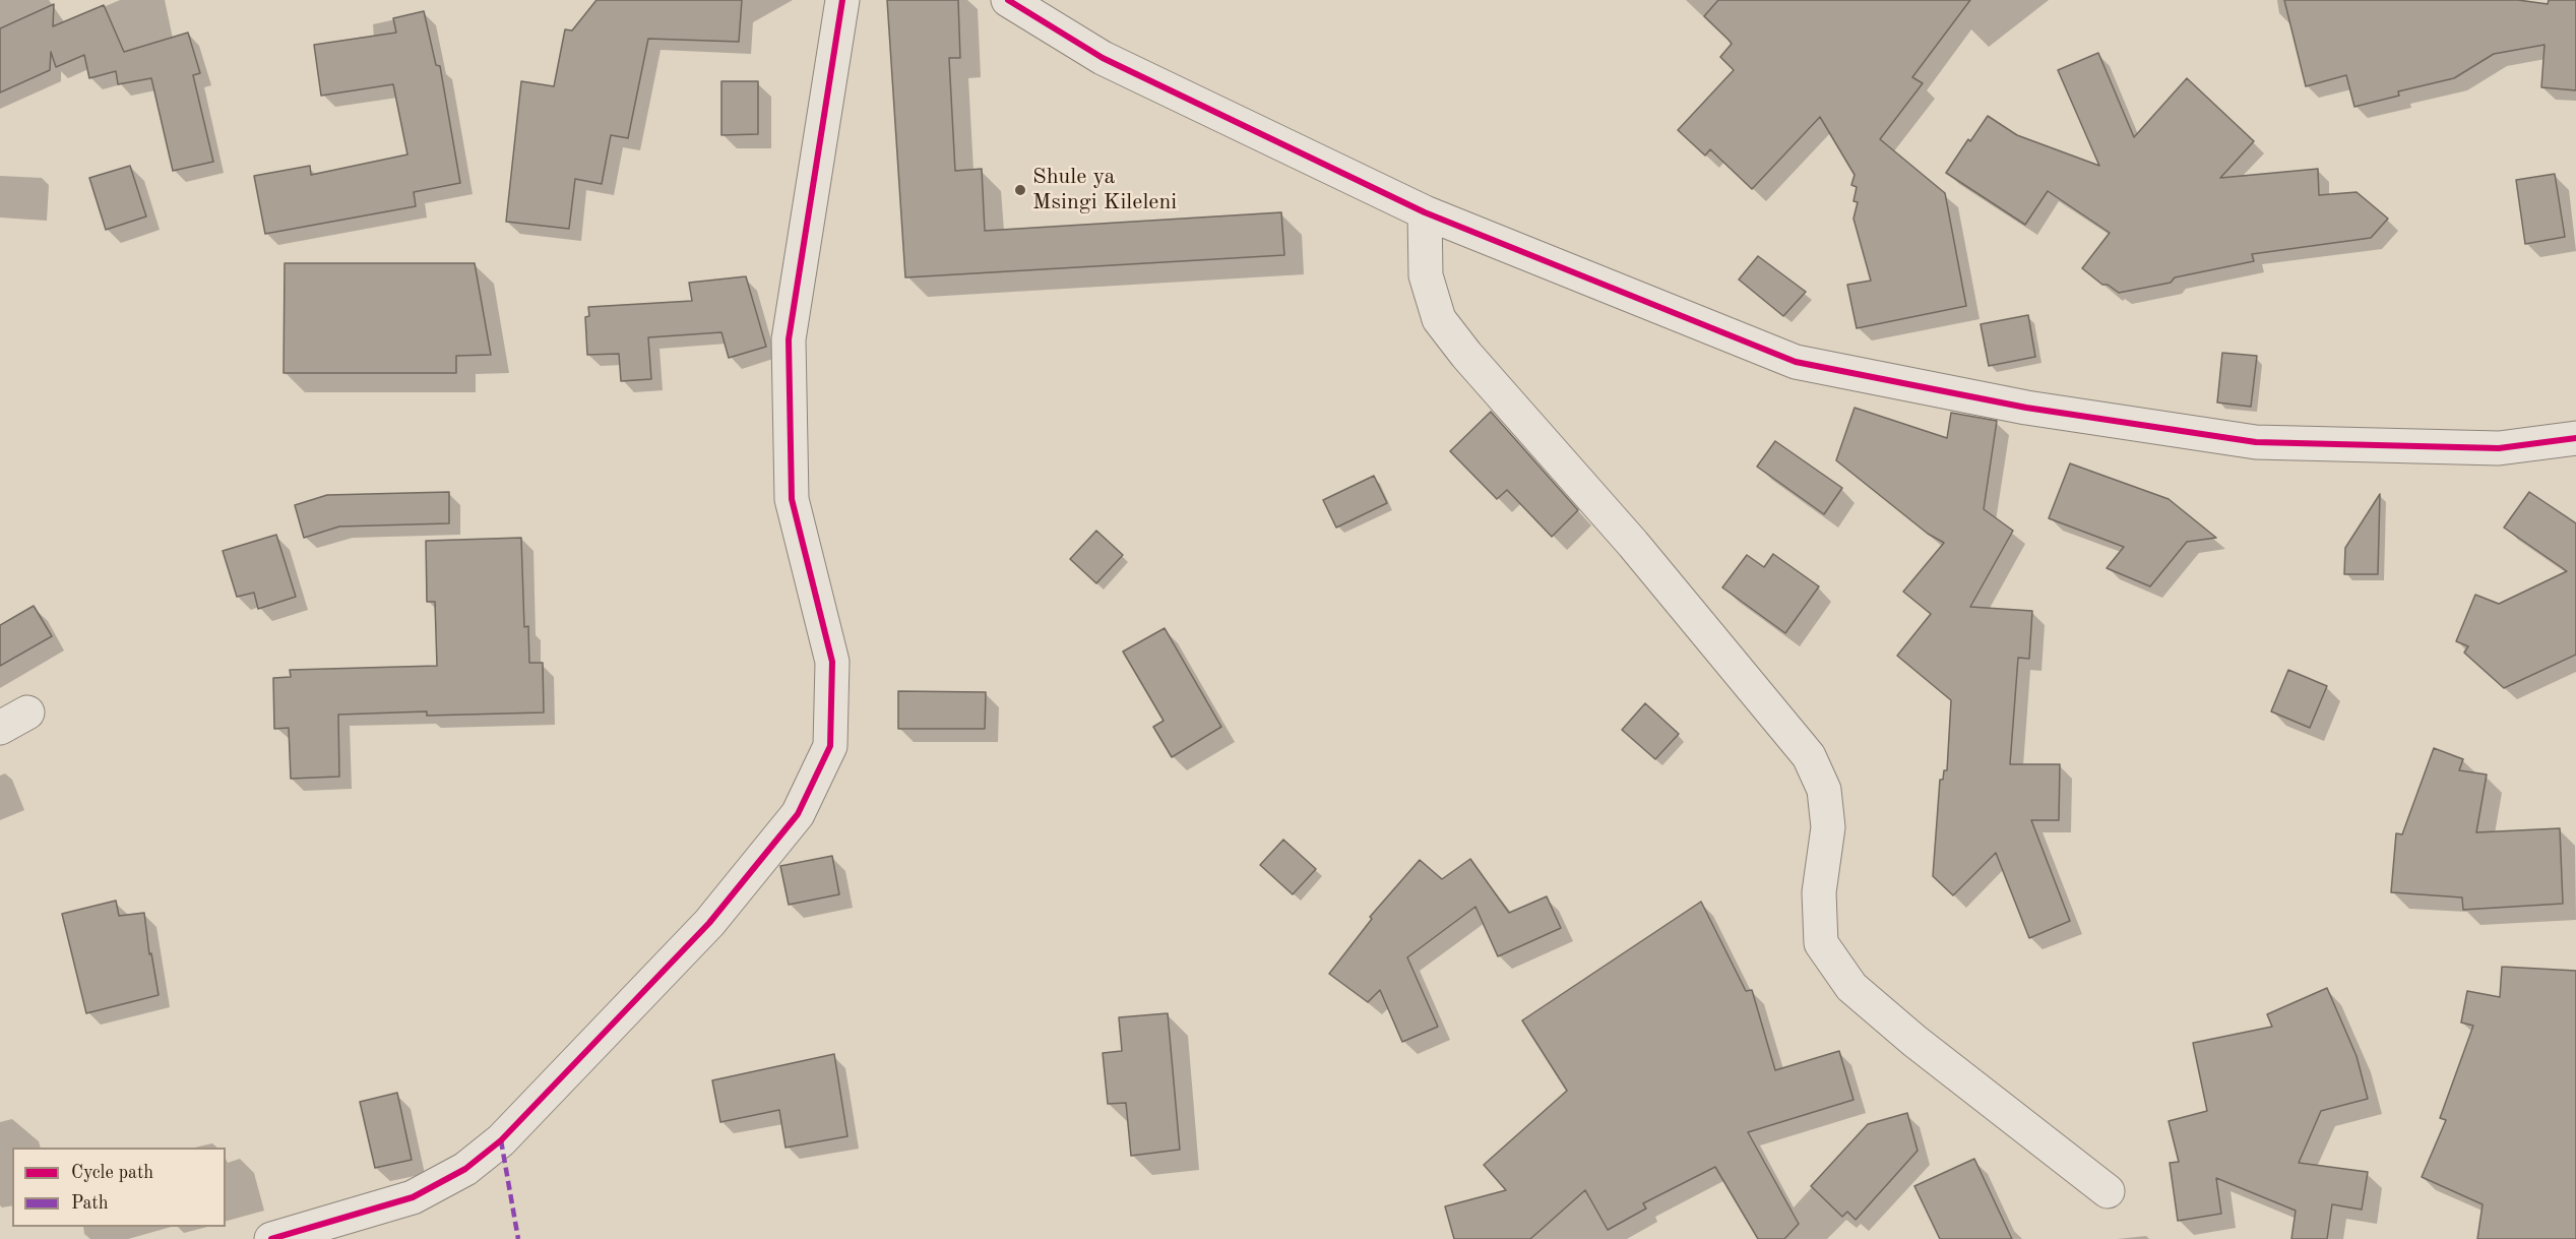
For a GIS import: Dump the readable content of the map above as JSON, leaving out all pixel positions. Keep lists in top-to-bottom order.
{
  "places": ["Shule ya Msingi Kileleni"],
  "legend": ["Cycle path", "Path"]
}
